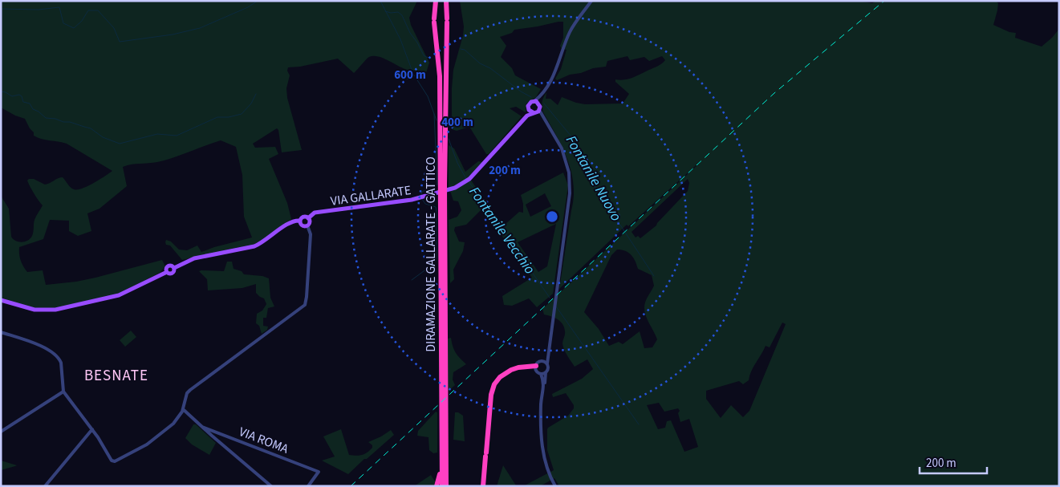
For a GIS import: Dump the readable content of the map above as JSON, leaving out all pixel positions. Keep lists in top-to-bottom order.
{
  "streets": {
    "highway": ["DIRAMAZIONE GALLARATE - GATTICO"],
    "main road": ["VIA GALLARATE"],
    "street": ["VIA ROMA"]
  },
  "districts": ["BESNATE"],
  "water": ["Fontanile Nuovo", "Fontanile Vecchio"],
  "scale_bar": "200 m",
  "rings": ["600 m", "400 m", "200 m"]
}
